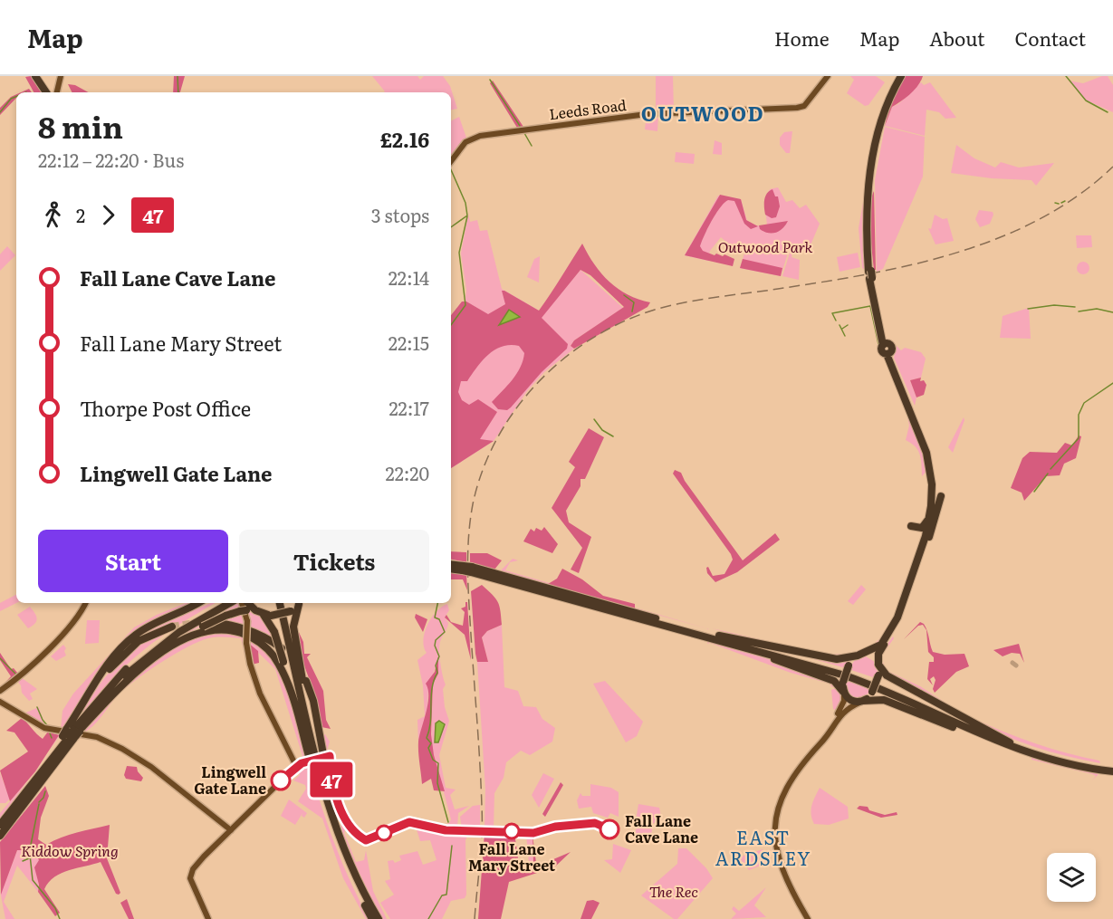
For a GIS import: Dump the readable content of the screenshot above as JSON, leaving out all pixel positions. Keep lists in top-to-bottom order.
{
  "streets": {
    "main road": ["Leeds Road"]
  },
  "districts": ["OUTWOOD", "EAST ARDSLEY"],
  "parks": ["Outwood Park", "Kiddow Spring", "The Rec"],
  "places": ["Lingwell Gate Lane", "Fall Lane Cave Lane", "Fall Lane Mary Street"],
  "lines": ["bus line 47"],
  "page": {
    "header": "Map",
    "nav": [
      "Home",
      "Map",
      "About",
      "Contact"
    ],
    "on_map": "47",
    "heading": ["8 min", "22:12 – 22:20 · Bus", "£2.16"],
    "legs": ["2", "47", "3 stops"],
    "list": [
      {
        "name": "Fall Lane Cave Lane",
        "value": "22:14"
      },
      {
        "name": "Fall Lane Mary Street",
        "value": "22:15"
      },
      {
        "name": "Thorpe Post Office",
        "value": "22:17"
      },
      {
        "name": "Lingwell Gate Lane",
        "value": "22:20"
      }
    ],
    "buttons": ["Start", "Tickets"]
  }
}
